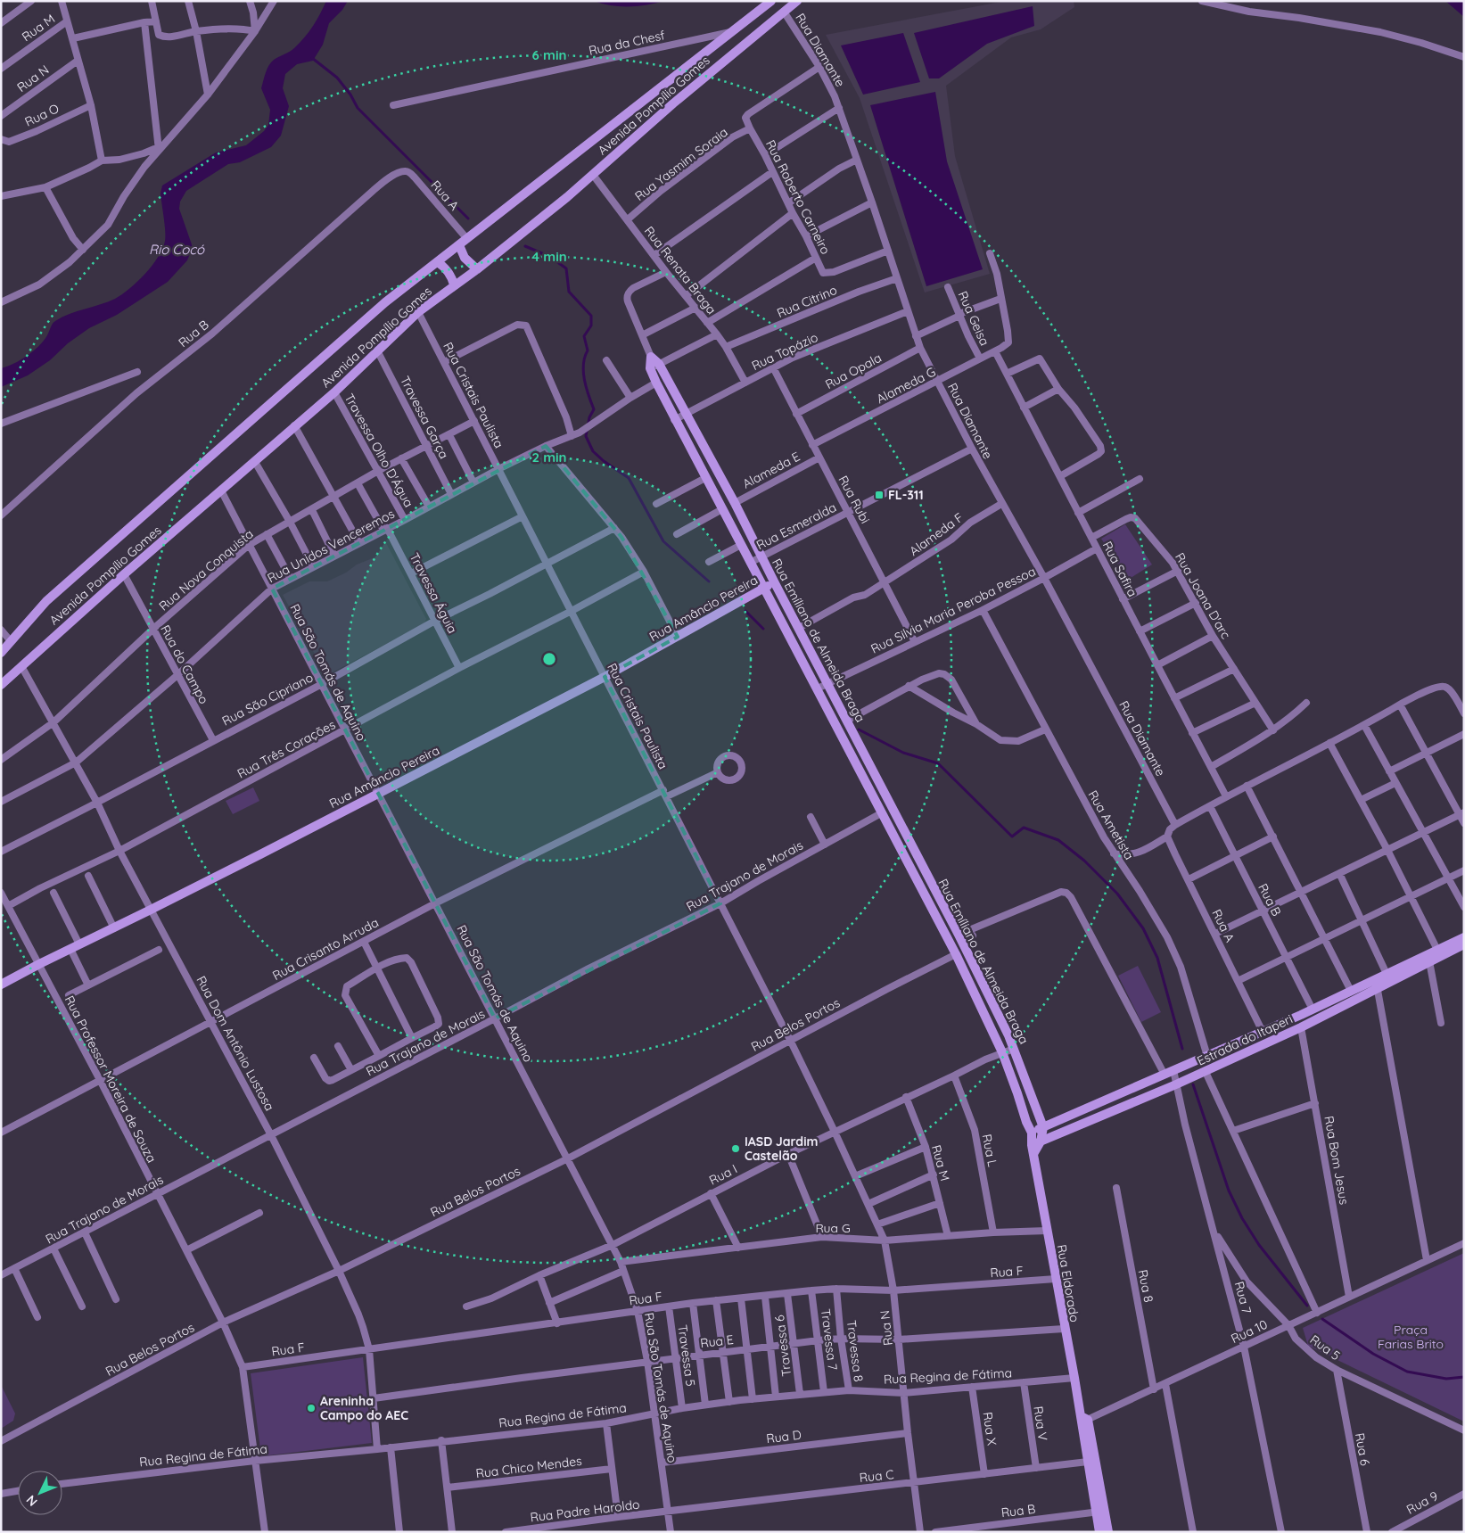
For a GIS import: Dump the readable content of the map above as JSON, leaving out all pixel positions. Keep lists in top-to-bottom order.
{
  "streets": {
    "street": [
      "Rua M",
      "Rua da Chesf",
      "Rua Diamante",
      "Rua N",
      "Avenida Pompílio Gomes",
      "Rua O",
      "Rua Yasmim Soraia",
      "Rua A",
      "Rua Roberto Carneiro",
      "Rua Renata Braga",
      "Rua Citrino",
      "Rua Geisa",
      "Rua B",
      "Rua Topázio",
      "Rua Opala",
      "Alameda G",
      "Rua Cristais Paulista",
      "Travessa Garça",
      "Travessa Olho D'Água",
      "Alameda E",
      "Rua Rubi",
      "Rua Esmeralda",
      "Alameda F",
      "Rua Unidos Venceremos",
      "Rua Safira",
      "Rua Nova Conquista",
      "Travessa Águia",
      "Rua Joana D'arc",
      "Rua Amâncio Pereira",
      "Rua Silvia Maria Peroba Pessoa",
      "Rua Emíliano de Almeida Braga",
      "Rua do Campo",
      "Rua São Tomás de Aquino",
      "Rua São Cipriano",
      "Rua Três Corações",
      "Rua Ametista",
      "Rua Trajano de Morais",
      "Rua Crisanto Arruda",
      "Rua Belos Portos",
      "Estrada do Itaperi",
      "Rua Dom Antônio Lustosa",
      "Rua Professor Moreira de Souza",
      "Rua L",
      "Rua Bom Jesus",
      "Rua I",
      "Rua G",
      "Rua F",
      "Rua Eldorado",
      "Rua 8",
      "Rua 7",
      "Rua 10",
      "Travessa 7",
      "Rua E",
      "Travessa 6",
      "Rua 5",
      "Travessa 8",
      "Travessa 5",
      "Rua Regina de Fátima",
      "Rua V",
      "Rua X",
      "Rua D",
      "Rua 6",
      "Rua Chico Mendes",
      "Rua C",
      "Rua 9",
      "Rua Padre Haroldo"
    ]
  },
  "crossings": [
    ["Rua M", "Rua I"],
    ["Rua M", "Rua G"],
    ["Rua da Chesf", "Avenida Pompílio Gomes"],
    ["Rua Diamante", "Avenida Pompílio Gomes"],
    ["Rua Diamante", "Rua A"],
    ["Rua Diamante", "Rua Roberto Carneiro"],
    ["Rua Diamante", "Rua Citrino"],
    ["Rua Diamante", "Rua Topázio"],
    ["Rua Diamante", "Rua Opala"],
    ["Rua Diamante", "Alameda G"],
    ["Rua Diamante", "Rua Esmeralda"],
    ["Rua Diamante", "Alameda F"],
    ["Rua Diamante", "Rua Silvia Maria Peroba Pessoa"],
    ["Rua N", "Rua Cristais Paulista"],
    ["Rua N", "Rua I"],
    ["Rua N", "Rua G"],
    ["Rua N", "Rua F"],
    ["Rua N", "Rua E"],
    ["Rua N", "Rua Regina de Fátima"],
    ["Rua N", "Rua D"],
    ["Rua N", "Rua C"],
    ["Avenida Pompílio Gomes", "Rua A"],
    ["Avenida Pompílio Gomes", "Rua Renata Braga"],
    ["Avenida Pompílio Gomes", "Rua Cristais Paulista"],
    ["Avenida Pompílio Gomes", "Travessa Garça"],
    ["Avenida Pompílio Gomes", "Travessa Olho D'Água"],
    ["Avenida Pompílio Gomes", "Rua do Campo"],
    ["Avenida Pompílio Gomes", "Rua São Tomás de Aquino"],
    ["Avenida Pompílio Gomes", "Rua Dom Antônio Lustosa"],
    ["Rua Yasmim Soraia", "Rua Roberto Carneiro"],
    ["Rua Yasmim Soraia", "Rua Renata Braga"],
    ["Rua A", "Rua B"],
    ["Rua A", "Estrada do Itaperi"],
    ["Rua Renata Braga", "Rua Citrino"],
    ["Rua Renata Braga", "Rua Topázio"],
    ["Rua Renata Braga", "Rua Emíliano de Almeida Braga"],
    ["Rua Geisa", "Alameda G"],
    ["Rua B", "Rua Eldorado"],
    ["Rua Topázio", "Rua Rubi"],
    ["Rua Topázio", "Rua Emíliano de Almeida Braga"],
    ["Rua Opala", "Rua Rubi"],
    ["Alameda G", "Rua Rubi"],
    ["Alameda G", "Rua Safira"],
    ["Rua Cristais Paulista", "Rua Unidos Venceremos"],
    ["Rua Cristais Paulista", "Rua Nova Conquista"],
    ["Rua Cristais Paulista", "Rua Amâncio Pereira"],
    ["Rua Cristais Paulista", "Rua São Cipriano"],
    ["Rua Cristais Paulista", "Rua Três Corações"],
    ["Rua Cristais Paulista", "Rua Trajano de Morais"],
    ["Rua Cristais Paulista", "Rua Crisanto Arruda"],
    ["Rua Cristais Paulista", "Rua Belos Portos"],
    ["Rua Cristais Paulista", "Rua I"],
    ["Travessa Garça", "Rua Unidos Venceremos"],
    ["Travessa Garça", "Rua Nova Conquista"],
    ["Travessa Olho D'Água", "Rua Unidos Venceremos"],
    ["Travessa Olho D'Água", "Rua Nova Conquista"],
    ["Alameda E", "Rua Rubi"],
    ["Alameda E", "Rua Emíliano de Almeida Braga"],
    ["Rua Rubi", "Rua Esmeralda"],
    ["Rua Rubi", "Alameda F"],
    ["Rua Rubi", "Rua Silvia Maria Peroba Pessoa"],
    ["Rua Esmeralda", "Rua Emíliano de Almeida Braga"],
    ["Alameda F", "Rua Emíliano de Almeida Braga"],
    ["Rua Unidos Venceremos", "Travessa Águia"],
    ["Rua Unidos Venceremos", "Rua Emíliano de Almeida Braga"],
    ["Rua Unidos Venceremos", "Rua do Campo"],
    ["Rua Unidos Venceremos", "Rua São Tomás de Aquino"],
    ["Rua Unidos Venceremos", "Rua Dom Antônio Lustosa"],
    ["Rua Safira", "Rua Joana D'arc"],
    ["Rua Safira", "Rua Silvia Maria Peroba Pessoa"],
    ["Rua Nova Conquista", "Travessa Águia"],
    ["Rua Nova Conquista", "Rua do Campo"],
    ["Rua Nova Conquista", "Rua São Tomás de Aquino"],
    ["Rua Nova Conquista", "Rua Dom Antônio Lustosa"],
    ["Travessa Águia", "Rua São Cipriano"],
    ["Travessa Águia", "Rua Três Corações"],
    ["Rua Amâncio Pereira", "Rua Emíliano de Almeida Braga"],
    ["Rua Amâncio Pereira", "Rua São Tomás de Aquino"],
    ["Rua Amâncio Pereira", "Rua Dom Antônio Lustosa"],
    ["Rua Amâncio Pereira", "Rua Professor Moreira de Souza"],
    ["Rua Silvia Maria Peroba Pessoa", "Rua Emíliano de Almeida Braga"],
    ["Rua Silvia Maria Peroba Pessoa", "Rua Ametista"],
    ["Rua Emíliano de Almeida Braga", "Rua Trajano de Morais"],
    ["Rua Emíliano de Almeida Braga", "Rua Belos Portos"],
    ["Rua Emíliano de Almeida Braga", "Estrada do Itaperi"],
    ["Rua Emíliano de Almeida Braga", "Rua I"],
    ["Rua Emíliano de Almeida Braga", "Rua Eldorado"],
    ["Rua do Campo", "Rua São Cipriano"],
    ["Rua São Tomás de Aquino", "Rua São Cipriano"],
    ["Rua São Tomás de Aquino", "Rua Três Corações"],
    ["Rua São Tomás de Aquino", "Rua Trajano de Morais"],
    ["Rua São Tomás de Aquino", "Rua Crisanto Arruda"],
    ["Rua São Tomás de Aquino", "Rua Belos Portos"],
    ["Rua São Tomás de Aquino", "Rua I"],
    ["Rua São Tomás de Aquino", "Rua G"],
    ["Rua São Tomás de Aquino", "Rua F"],
    ["Rua São Tomás de Aquino", "Rua E"],
    ["Rua São Tomás de Aquino", "Rua Regina de Fátima"],
    ["Rua São Tomás de Aquino", "Rua D"],
    ["Rua São Tomás de Aquino", "Rua C"],
    ["Rua São Tomás de Aquino", "Rua Padre Haroldo"],
    ["Rua São Cipriano", "Rua Dom Antônio Lustosa"],
    ["Rua Três Corações", "Rua Dom Antônio Lustosa"],
    ["Rua Três Corações", "Rua Professor Moreira de Souza"],
    ["Rua Ametista", "Estrada do Itaperi"],
    ["Rua Trajano de Morais", "Rua Dom Antônio Lustosa"],
    ["Rua Trajano de Morais", "Rua Professor Moreira de Souza"],
    ["Rua Crisanto Arruda", "Rua Dom Antônio Lustosa"],
    ["Rua Crisanto Arruda", "Rua Professor Moreira de Souza"],
    ["Rua Belos Portos", "Rua Dom Antônio Lustosa"],
    ["Rua Belos Portos", "Rua Professor Moreira de Souza"],
    ["Estrada do Itaperi", "Rua Bom Jesus"],
    ["Estrada do Itaperi", "Rua Eldorado"],
    ["Estrada do Itaperi", "Rua 7"],
    ["Rua Dom Antônio Lustosa", "Rua F"],
    ["Rua Dom Antônio Lustosa", "Rua E"],
    ["Rua Dom Antônio Lustosa", "Rua Regina de Fátima"],
    ["Rua Professor Moreira de Souza", "Rua F"],
    ["Rua Professor Moreira de Souza", "Rua Regina de Fátima"],
    ["Rua L", "Rua I"],
    ["Rua L", "Rua G"],
    ["Rua Bom Jesus", "Rua 10"],
    ["Rua G", "Rua Eldorado"],
    ["Rua F", "Rua Eldorado"],
    ["Rua F", "Travessa 7"],
    ["Rua F", "Travessa 6"],
    ["Rua F", "Travessa 8"],
    ["Rua F", "Travessa 5"],
    ["Rua Eldorado", "Rua 10"],
    ["Rua Eldorado", "Rua E"],
    ["Rua Eldorado", "Rua Regina de Fátima"],
    ["Rua Eldorado", "Rua C"],
    ["Rua 8", "Rua 10"],
    ["Rua 7", "Rua 10"],
    ["Rua 7", "Rua 5"],
    ["Rua 10", "Rua 5"],
    ["Travessa 7", "Rua E"],
    ["Travessa 7", "Rua Regina de Fátima"],
    ["Rua E", "Travessa 6"],
    ["Rua E", "Travessa 8"],
    ["Rua E", "Travessa 5"],
    ["Travessa 6", "Rua Regina de Fátima"],
    ["Rua 5", "Rua 6"],
    ["Travessa 8", "Rua Regina de Fátima"],
    ["Travessa 5", "Rua Regina de Fátima"],
    ["Rua Regina de Fátima", "Rua V"],
    ["Rua Regina de Fátima", "Rua X"],
    ["Rua V", "Rua C"],
    ["Rua X", "Rua C"],
    ["Rua C", "Rua Padre Haroldo"]
  ],
  "water": ["Rio Cocó"],
  "parks": ["Praça Farias Brito"],
  "places": {
    "transit": ["FL-311"],
    "other": ["IASD Jardim Castelão", "Areninha Campo do AEC"]
  },
  "north": "bottom left",
  "rings": ["6 min", "4 min", "2 min"]
}
